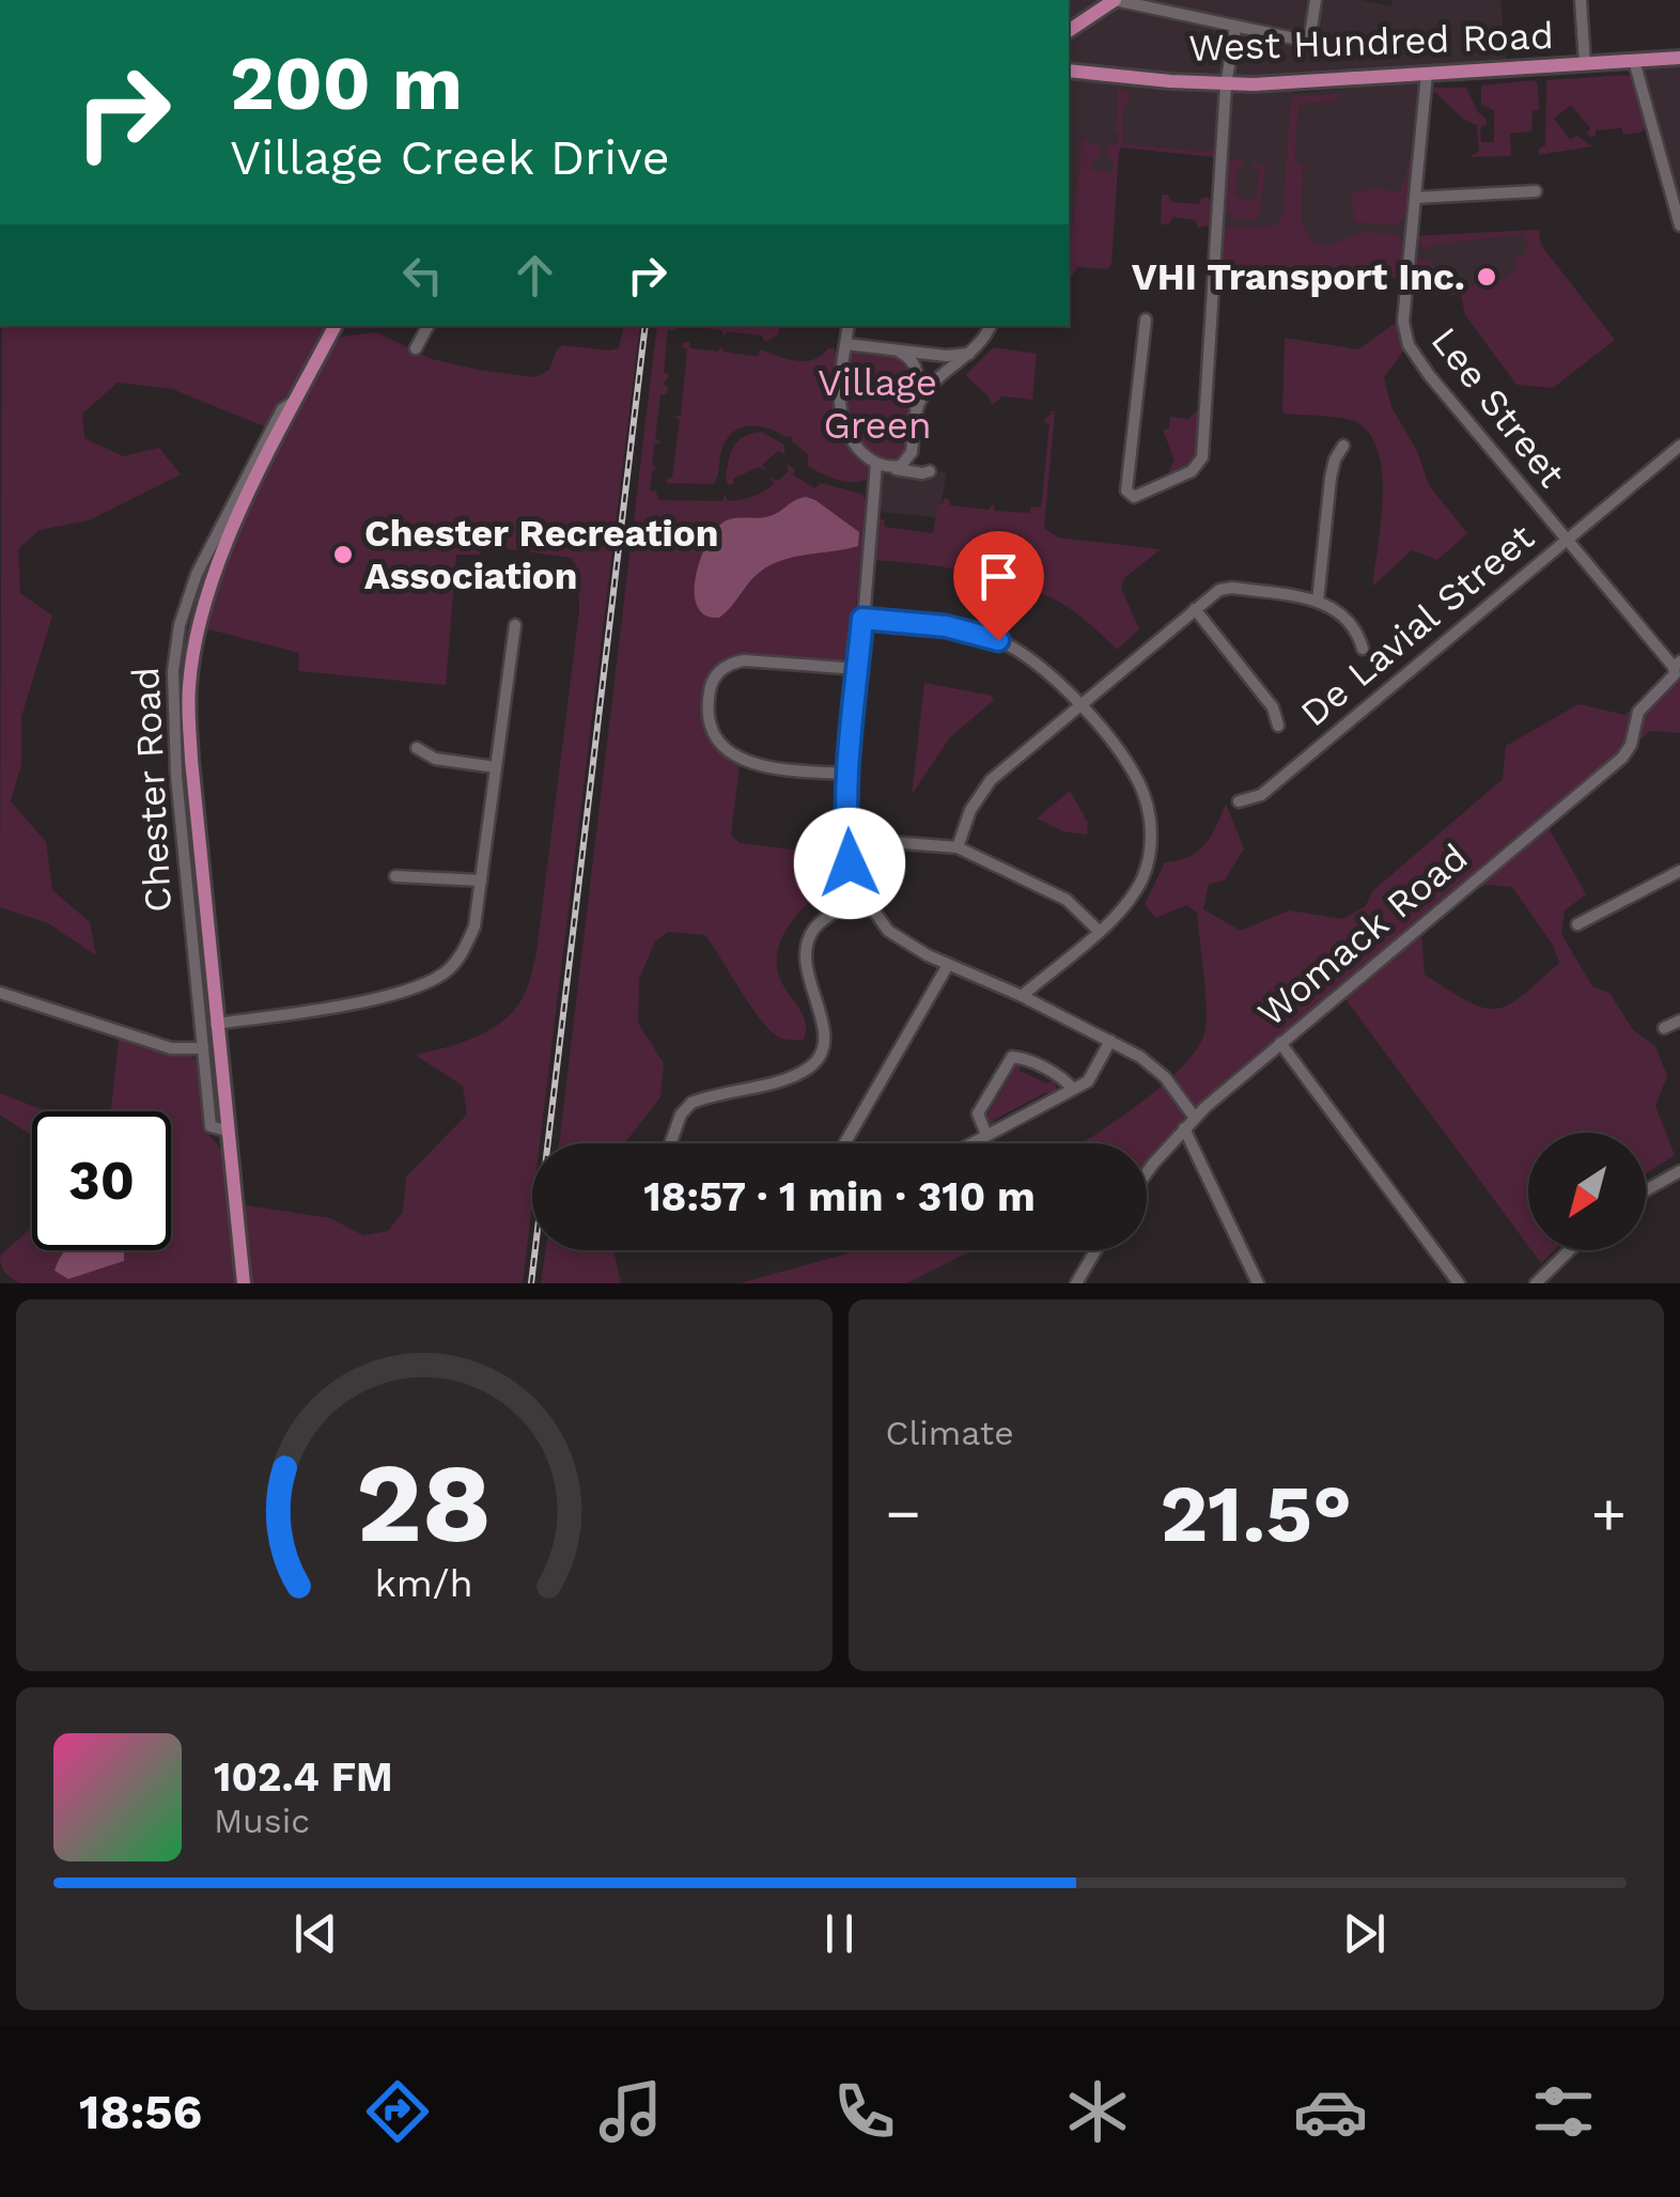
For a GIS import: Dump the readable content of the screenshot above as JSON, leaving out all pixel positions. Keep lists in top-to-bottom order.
{
  "streets": {
    "main road": ["West Hundred Road", "Chester Road"],
    "street": ["Lee Street", "De Lavial Street", "Womack Road"]
  },
  "crossings": [
    ["West Hundred Road", "Lee Street"],
    ["Lee Street", "De Lavial Street"],
    ["Lee Street", "Womack Road"]
  ],
  "parks": ["Village Green"],
  "places": ["VHI Transport Inc.", "Chester Recreation Association"],
  "north": "bottom left",
  "page": {
    "turn": ["200 m", "Village Creek Drive"],
    "limit": "30",
    "trip": "18:57 · 1 min · 310 m",
    "tile": "Climate",
    "heat": ["−", "21.5°", "+"],
    "song": ["102.4 FM", "Music"],
    "tabs": "18:56",
    "gauge": ["28", "km/h"]
  }
}
